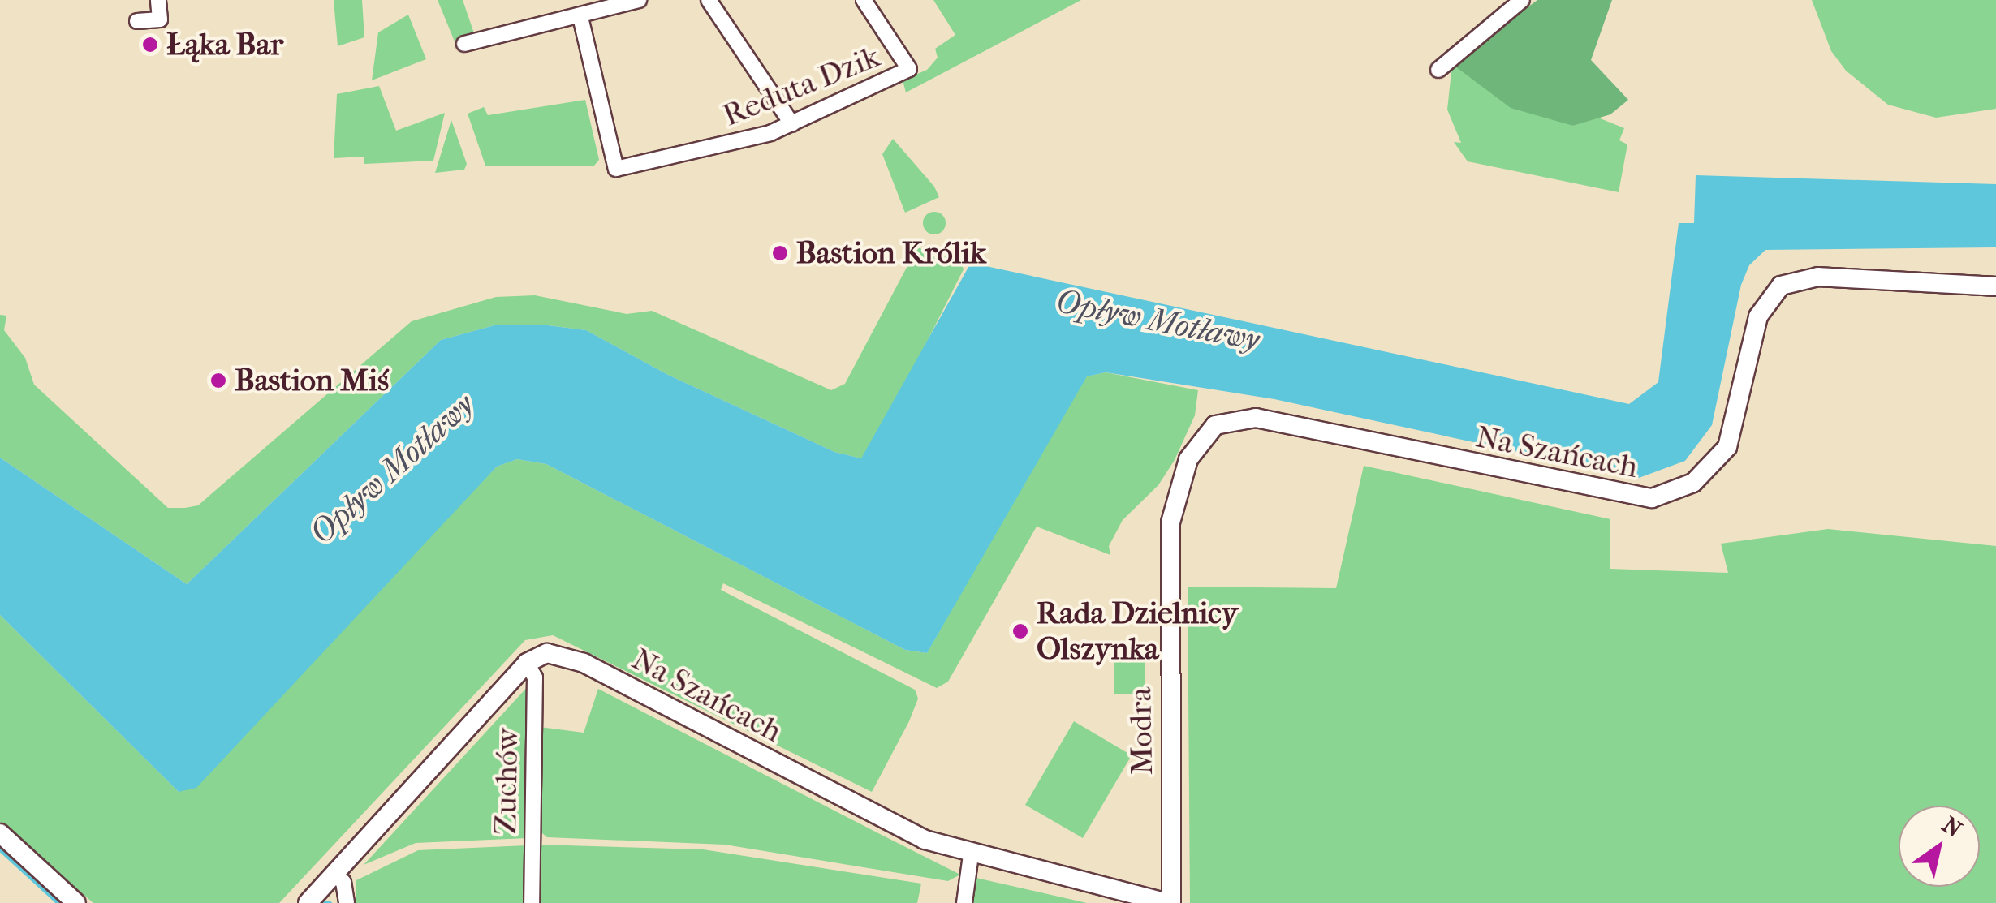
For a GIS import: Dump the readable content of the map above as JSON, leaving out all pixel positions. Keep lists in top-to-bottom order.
{
  "streets": {
    "street": [
      "Reduta Dzik",
      "Na Szańcach",
      "Modra",
      "Zuchów"
    ]
  },
  "crossings": [
    ["Na Szańcach", "Modra"],
    ["Na Szańcach", "Zuchów"]
  ],
  "water": ["Opływ Motławy"],
  "places": [
    "Łąka Bar",
    "Bastion Królik",
    "Bastion Miś",
    "Rada Dzielnicy Olszynka"
  ],
  "north": "top right"
}
